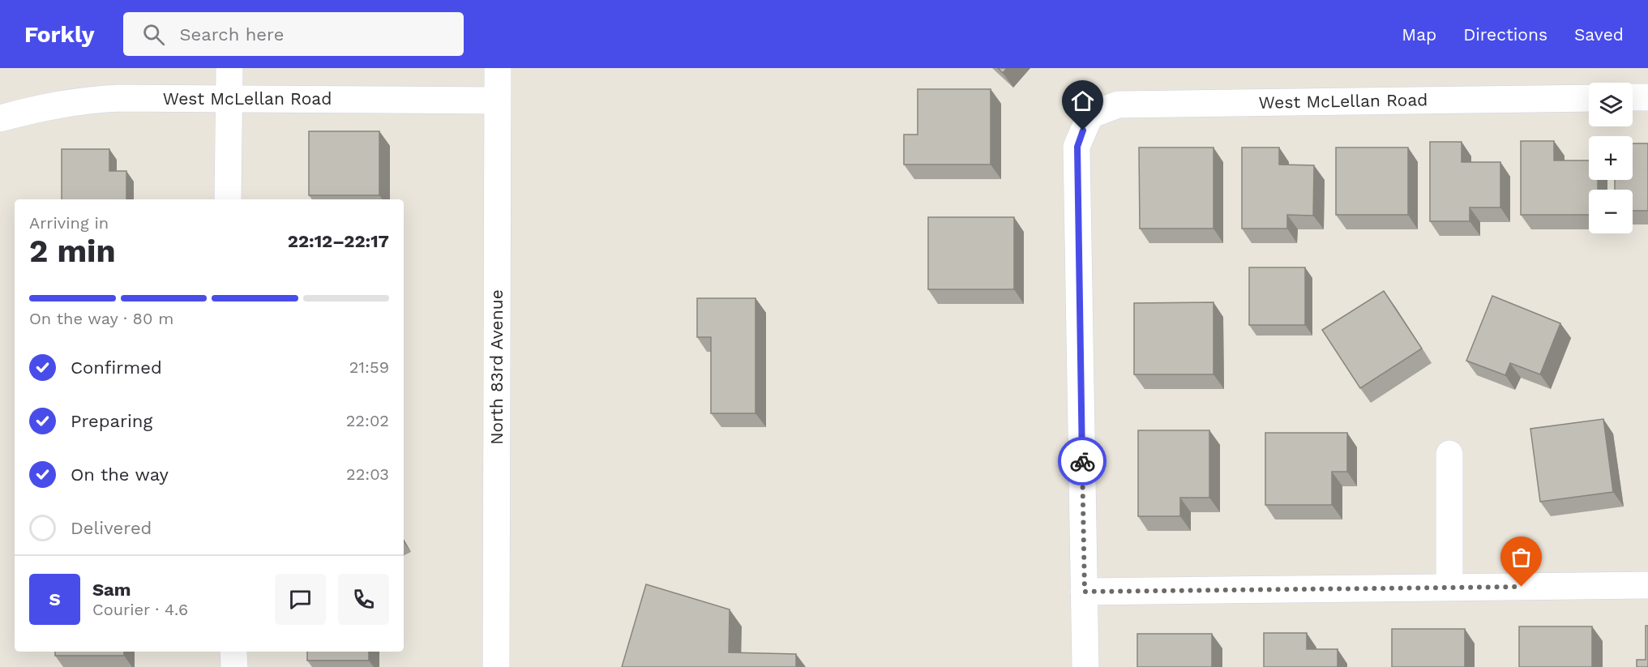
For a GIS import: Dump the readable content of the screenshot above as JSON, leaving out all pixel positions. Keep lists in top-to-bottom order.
{
  "streets": {
    "street": ["West McLellan Road", "North 83rd Avenue"]
  },
  "crossings": [
    ["West McLellan Road", "North 83rd Avenue"]
  ],
  "page": {
    "header": "Forkly",
    "search": "Search here",
    "nav": ["Map", "Directions", "Saved"],
    "map_buttons": ["+", "−"],
    "heading": ["2 min", "Arriving in", "22:12–22:17"],
    "panel": ["Sam", "Courier · 4.6"],
    "bar": "On the way · 80 m",
    "list": [
      ["Confirmed", "21:59"],
      ["Preparing", "22:02"],
      ["On the way", "22:03"],
      "Delivered"
    ],
    "round": "S"
  }
}
